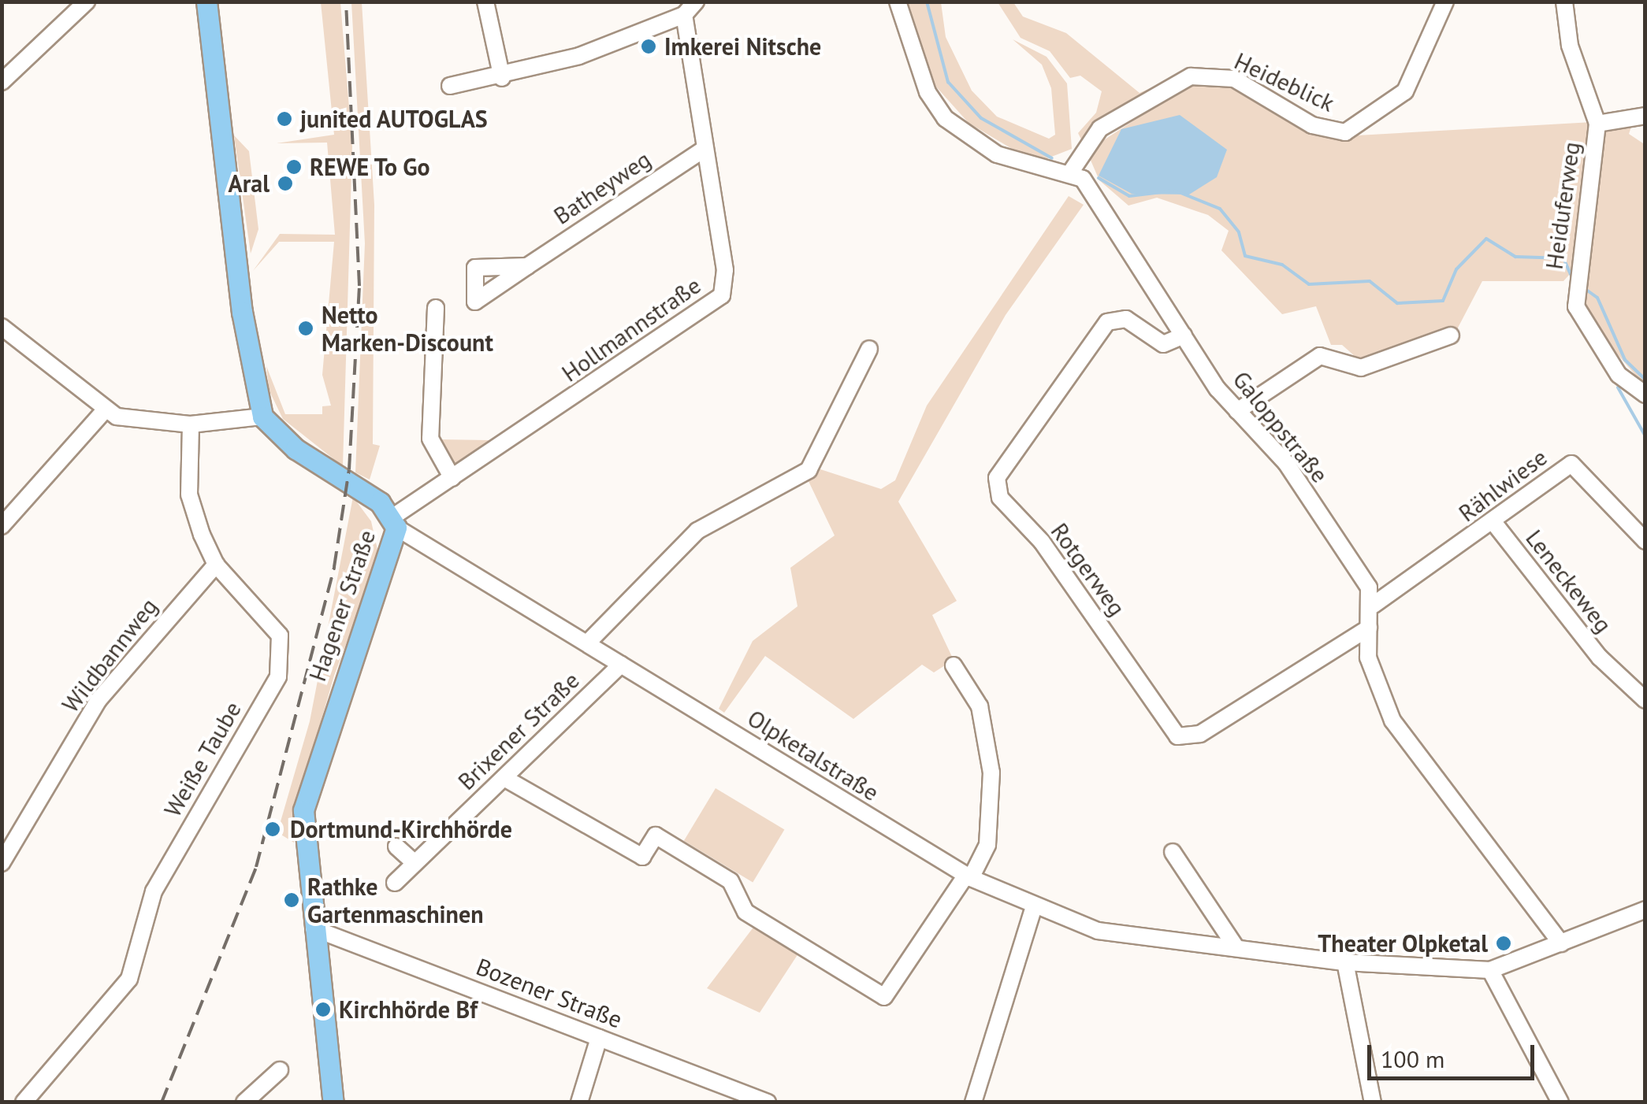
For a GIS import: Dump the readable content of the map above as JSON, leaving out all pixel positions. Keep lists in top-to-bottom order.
{
  "streets": {
    "main road": ["Hagener Straße"],
    "street": [
      "Heideblick",
      "Batheyweg",
      "Heiduferweg",
      "Hollmannstraße",
      "Galoppstraße",
      "Rählwiese",
      "Rotgerweg",
      "Leneckeweg",
      "Wildbannweg",
      "Brixener Straße",
      "Olpketalstraße",
      "Weiße Taube",
      "Bozener Straße"
    ]
  },
  "crossings": [
    ["Heideblick", "Galoppstraße"],
    ["Batheyweg", "Hollmannstraße"],
    ["Hollmannstraße", "Hagener Straße"],
    ["Hollmannstraße", "Olpketalstraße"],
    ["Galoppstraße", "Rählwiese"],
    ["Galoppstraße", "Rotgerweg"],
    ["Rählwiese", "Leneckeweg"],
    ["Hagener Straße", "Olpketalstraße"],
    ["Hagener Straße", "Bozener Straße"],
    ["Wildbannweg", "Weiße Taube"],
    ["Brixener Straße", "Olpketalstraße"]
  ],
  "places": [
    "Imkerei Nitsche",
    "junited AUTOGLAS",
    "REWE To Go",
    "Aral",
    "Netto Marken-Discount",
    "Dortmund-Kirchhörde",
    "Rathke Gartenmaschinen",
    "Theater Olpketal",
    "Kirchhörde Bf"
  ],
  "scale_bar": "100 m"
}
